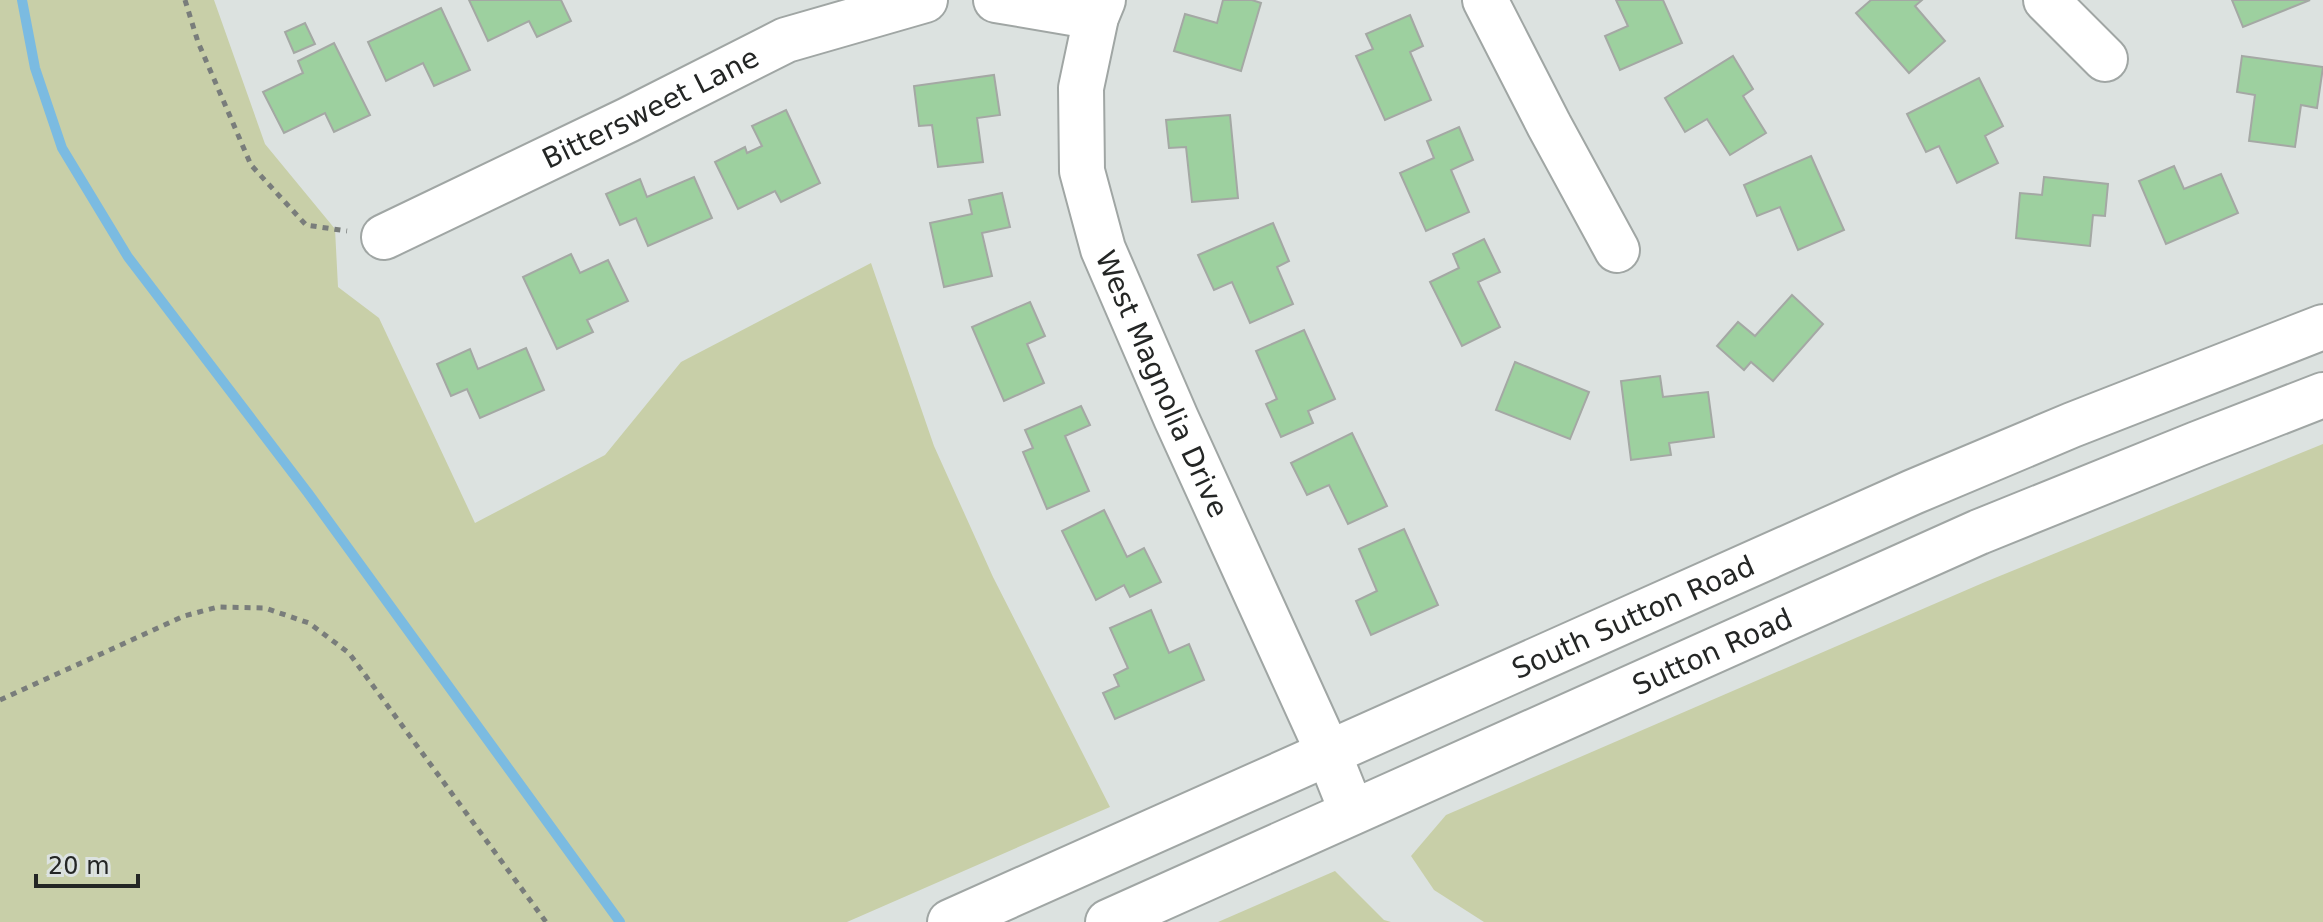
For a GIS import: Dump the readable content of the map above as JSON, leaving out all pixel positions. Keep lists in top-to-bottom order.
{
  "streets": {
    "main road": [
      "Bittersweet Lane",
      "West Magnolia Drive",
      "South Sutton Road",
      "Sutton Road"
    ]
  },
  "crossings": [
    ["West Magnolia Drive", "South Sutton Road"],
    ["West Magnolia Drive", "Sutton Road"]
  ],
  "scale_bar": "20 m"
}
